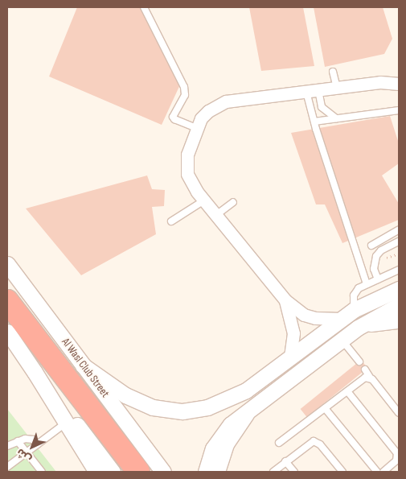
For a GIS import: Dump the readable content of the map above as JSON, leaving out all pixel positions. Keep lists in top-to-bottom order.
{
  "streets": {
    "street": ["Al Wasl Club Street"]
  },
  "north": "bottom left"
}
